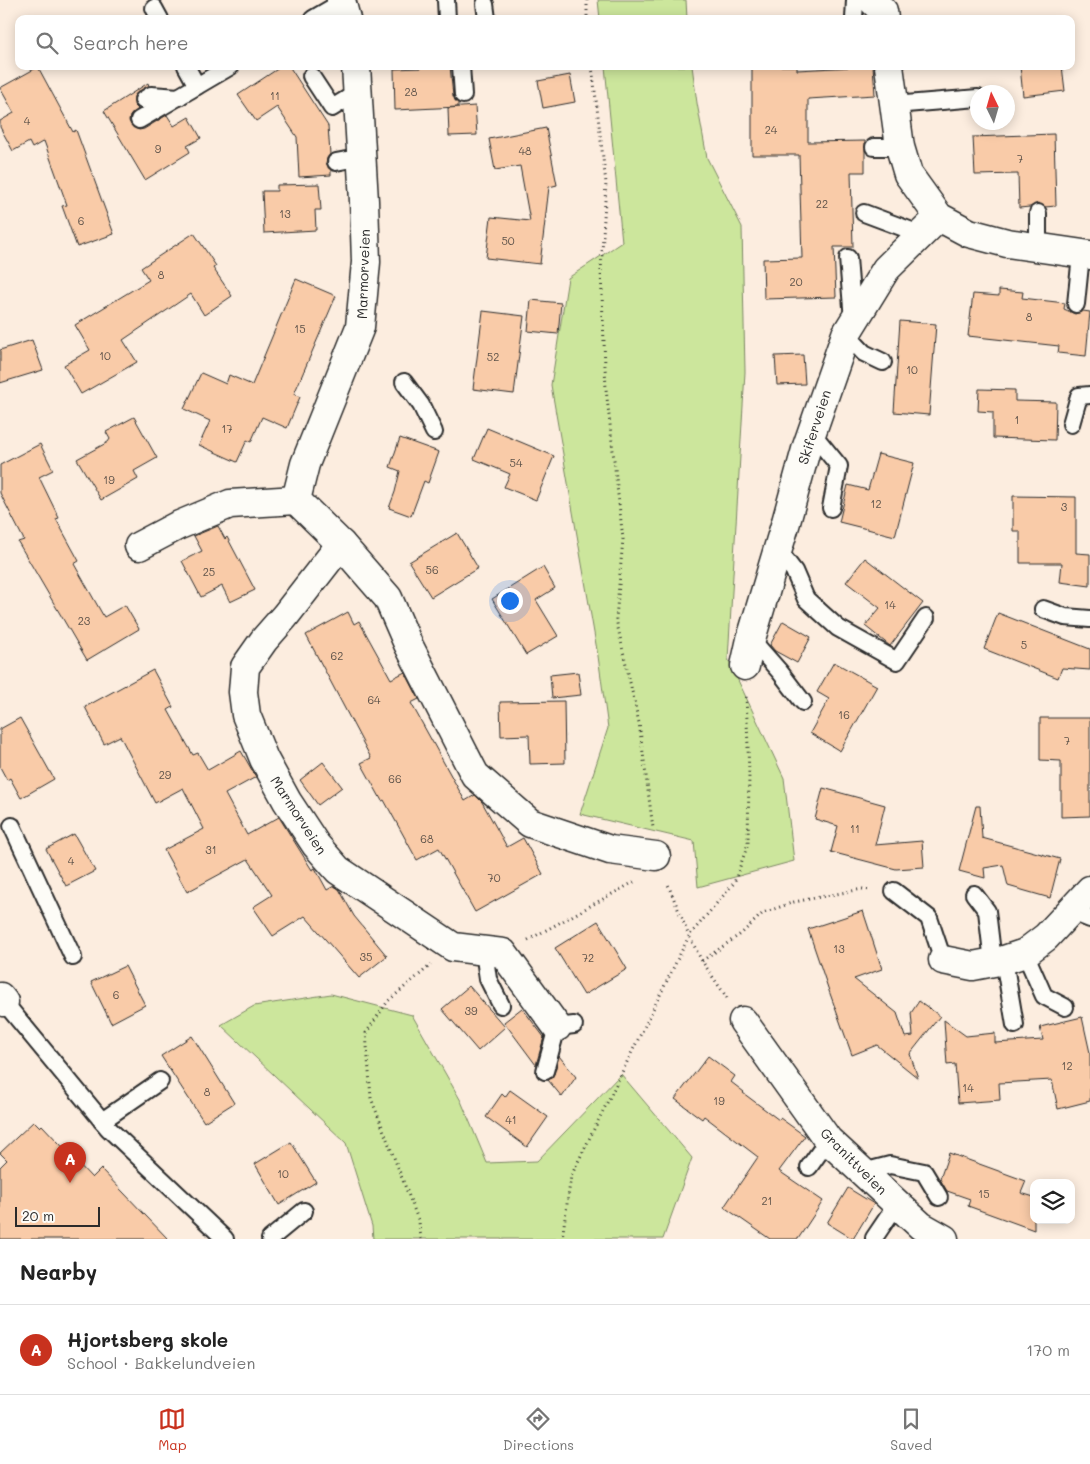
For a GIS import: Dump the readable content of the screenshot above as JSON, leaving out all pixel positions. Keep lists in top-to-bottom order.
{
  "streets": {
    "street": ["Marmorveien", "Skiferveien", "Granittveien"]
  },
  "house_numbers": [
    "28",
    "11",
    "4",
    "24",
    "9",
    "48",
    "7",
    "22",
    "13",
    "6",
    "50",
    "8",
    "20",
    "8",
    "15",
    "10",
    "52",
    "10",
    "1",
    "17",
    "54",
    "19",
    "12",
    "3",
    "56",
    "25",
    "14",
    "23",
    "5",
    "62",
    "64",
    "16",
    "7",
    "29",
    "66",
    "11",
    "68",
    "31",
    "4",
    "70",
    "13",
    "35",
    "72",
    "6",
    "39",
    "12",
    "14",
    "8",
    "19",
    "41",
    "10",
    "15",
    "21"
  ],
  "scale_bar": "20 m",
  "north": "top",
  "page": {
    "search": "Search here",
    "pins": "A",
    "scale": "20 m",
    "heading": "Nearby",
    "list": [
      {
        "mark": "A",
        "name": "Hjortsberg skole",
        "note": "School · Bakkelundveien",
        "value": "170 m"
      }
    ],
    "nav": ["Map", "Directions", "Saved"]
  }
}
